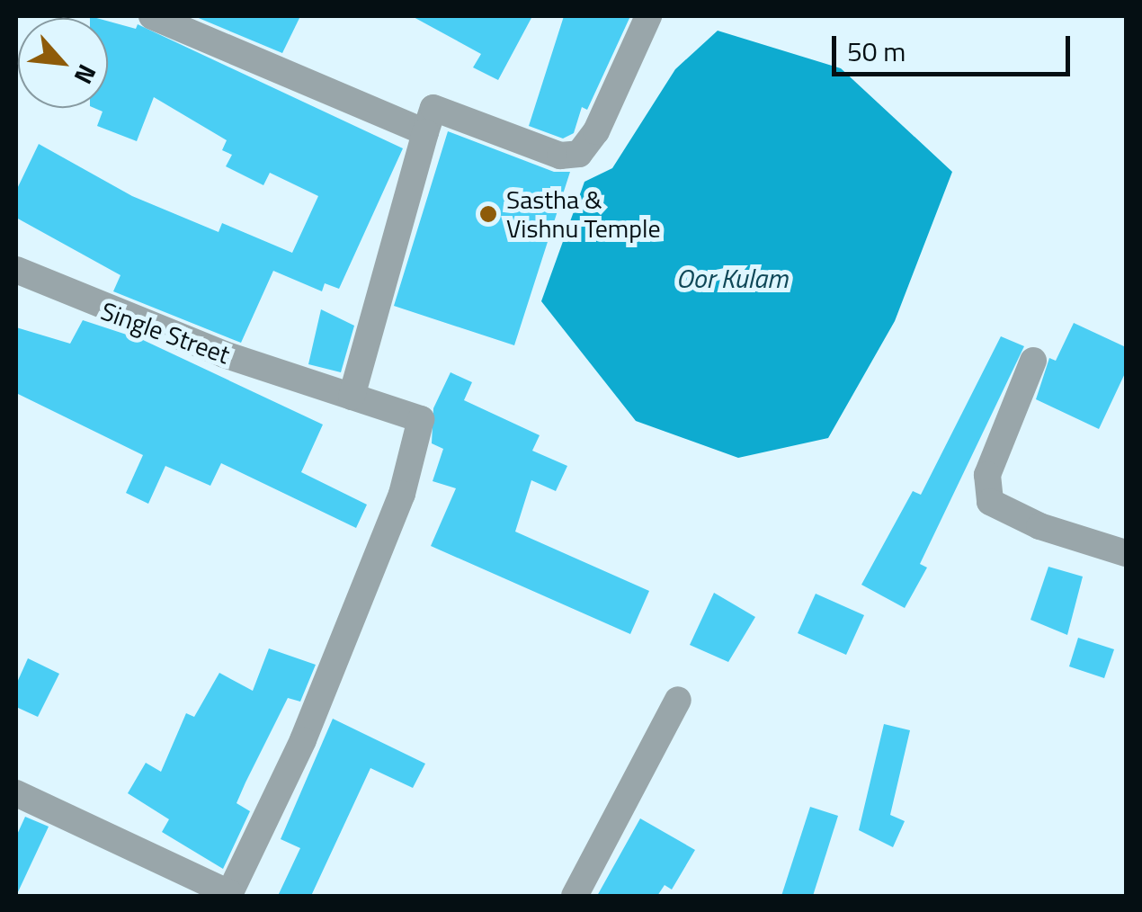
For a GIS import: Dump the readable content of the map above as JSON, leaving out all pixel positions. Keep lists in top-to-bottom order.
{
  "streets": {
    "street": ["Single Street"]
  },
  "water": ["Oor Kulam"],
  "places": ["Sastha & Vishnu Temple"],
  "scale_bar": "50 m",
  "north": "bottom right"
}
